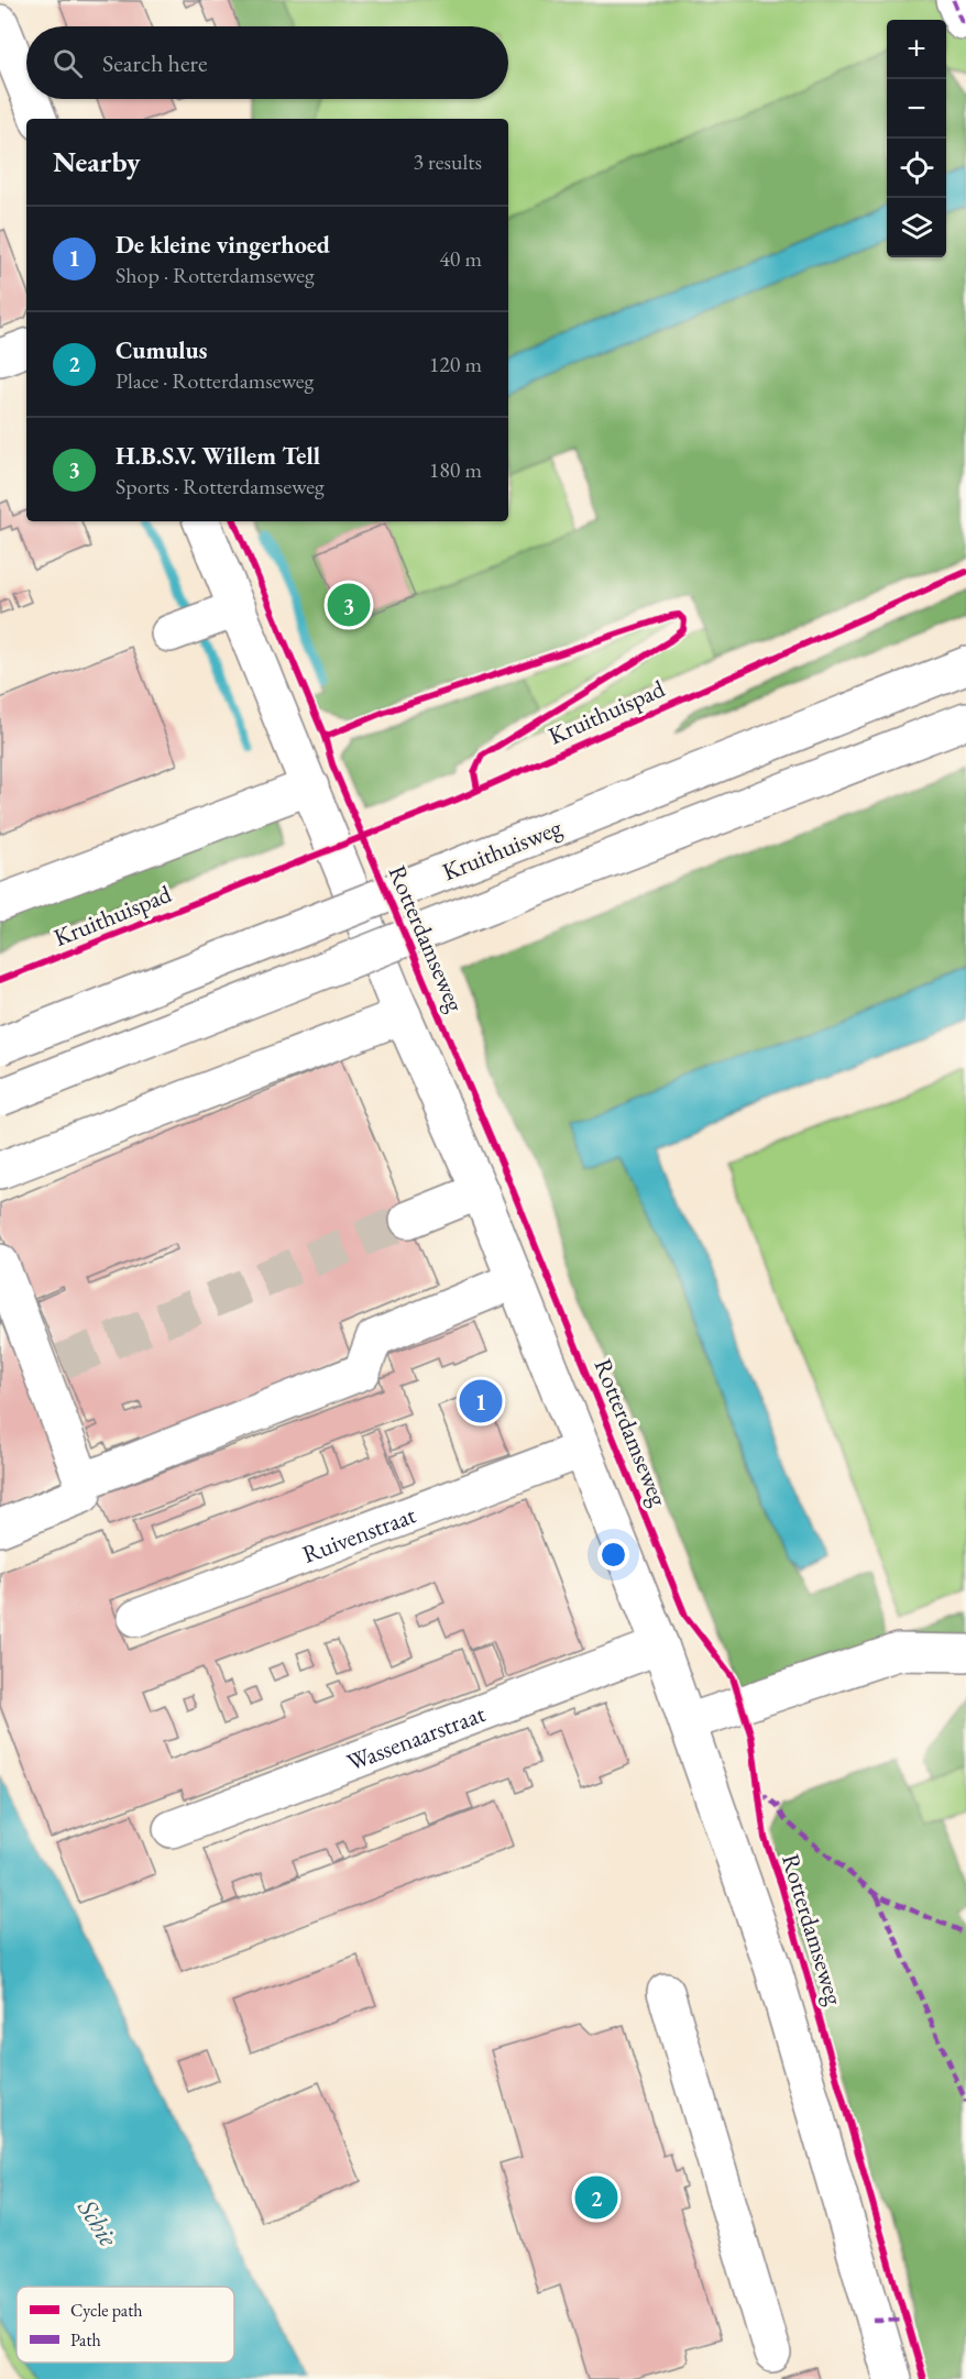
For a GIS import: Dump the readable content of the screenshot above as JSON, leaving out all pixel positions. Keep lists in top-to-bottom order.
{
  "streets": {
    "main road": [
      "Kruithuisweg",
      "Rotterdamseweg",
      "Ruivenstraat",
      "Wassenaarstraat"
    ],
    "cycle path": ["Kruithuispad"]
  },
  "crossings": [
    ["Rotterdamseweg", "Ruivenstraat"],
    ["Rotterdamseweg", "Wassenaarstraat"]
  ],
  "water": ["Schie"],
  "legend": ["Cycle path", "Path"],
  "page": {
    "map_buttons": ["+", "−"],
    "search": "Search here",
    "heading": ["Nearby", "3 results"],
    "list": [
      {
        "mark": "1",
        "name": "De kleine vingerhoed",
        "note": "Shop · Rotterdamseweg",
        "value": "40 m"
      },
      {
        "mark": "2",
        "name": "Cumulus",
        "note": "Place · Rotterdamseweg",
        "value": "120 m"
      },
      {
        "mark": "3",
        "name": "H.B.S.V. Willem Tell",
        "note": "Sports · Rotterdamseweg",
        "value": "180 m"
      }
    ],
    "pins": ["3", "1", "2"]
  }
}
